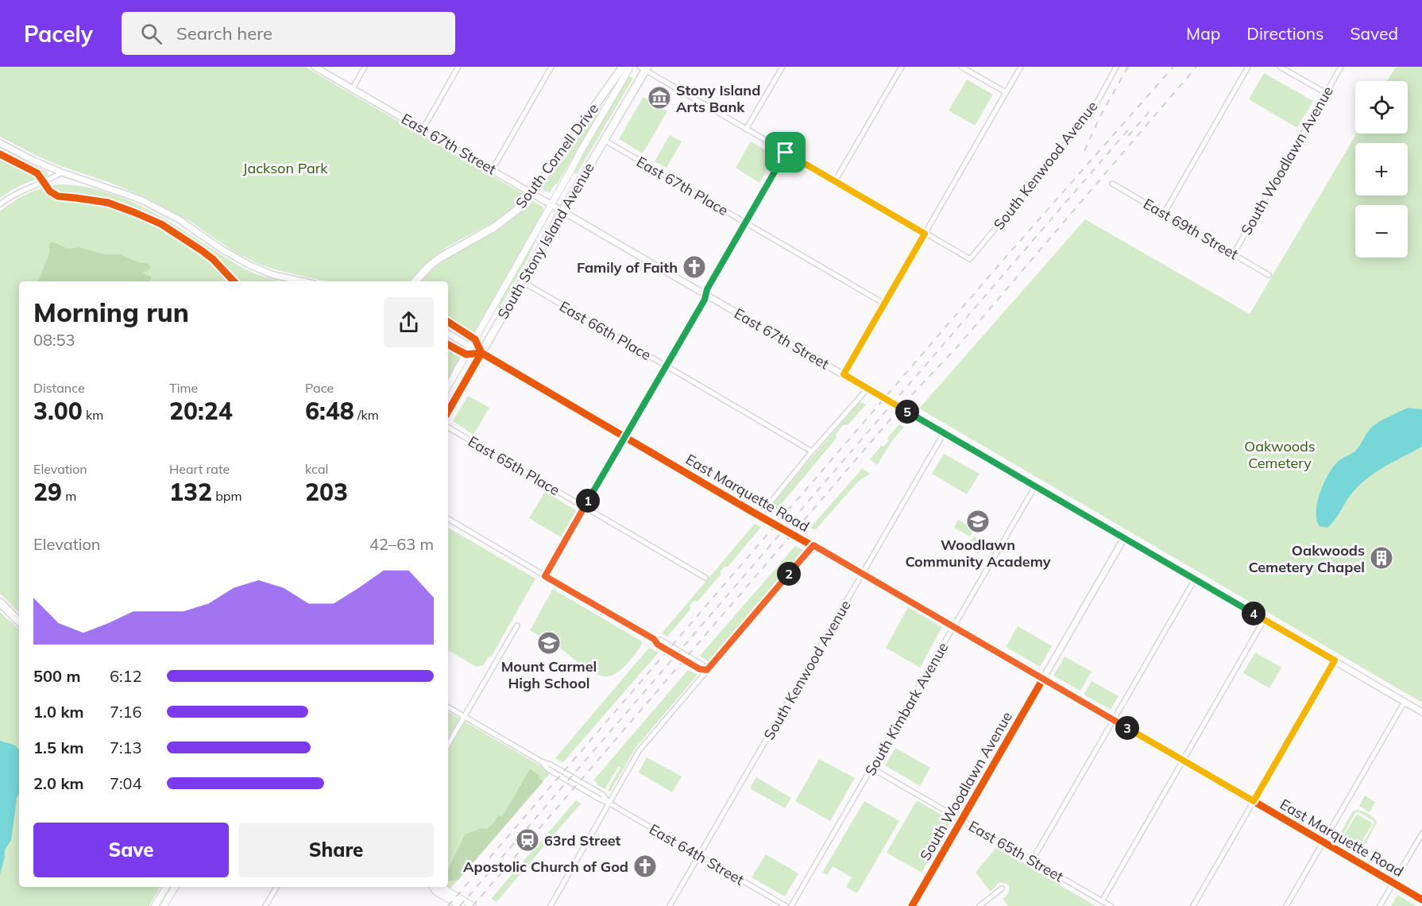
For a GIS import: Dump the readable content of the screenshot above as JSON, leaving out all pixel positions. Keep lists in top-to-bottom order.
{
  "streets": {
    "highway": ["South Cornell Drive", "South Stony Island Avenue"],
    "street": [
      "East 67th Street",
      "South Woodlawn Avenue",
      "South Kenwood Avenue",
      "East 67th Place",
      "East 69th Street",
      "East 66th Place",
      "East 65th Place",
      "East Marquette Road",
      "South Kimbark Avenue",
      "East 65th Street",
      "East 64th Street"
    ]
  },
  "crossings": [
    ["East 67th Street", "South Cornell Drive"],
    ["East 67th Street", "South Woodlawn Avenue"],
    ["East 67th Street", "South Kenwood Avenue"],
    ["East 67th Street", "South Stony Island Avenue"],
    ["East 67th Street", "South Kimbark Avenue"],
    ["South Woodlawn Avenue", "East 69th Street"],
    ["South Woodlawn Avenue", "East Marquette Road"],
    ["South Woodlawn Avenue", "East 65th Street"],
    ["South Kenwood Avenue", "East Marquette Road"],
    ["South Kenwood Avenue", "East 64th Street"],
    ["East 67th Place", "South Stony Island Avenue"],
    ["South Stony Island Avenue", "East 66th Place"],
    ["South Stony Island Avenue", "East Marquette Road"],
    ["East Marquette Road", "South Kimbark Avenue"],
    ["South Kimbark Avenue", "East 65th Street"]
  ],
  "parks": ["Jackson Park", "Oakwoods Cemetery"],
  "places": {
    "museum": ["Stony Island Arts Bank"],
    "church": ["Family of Faith", "Apostolic Church of God"],
    "school or university": ["Woodlawn Community Academy", "Mount Carmel High School"],
    "building": ["Oakwoods Cemetery Chapel"],
    "station": ["63rd Street"]
  },
  "page": {
    "header": "Pacely",
    "search": "Search here",
    "nav": ["Map", "Directions", "Saved"],
    "map_buttons": ["+", "−"],
    "heading": ["Morning run", "08:53"],
    "stats": [
      ["Distance", "3.00 km"],
      ["Time", "20:24"],
      ["Pace", "6:48 /km"],
      ["Elevation", "29 m"],
      ["Heart rate", "132 bpm"],
      ["kcal", "203"]
    ],
    "pins": [
      "5",
      "1",
      "2",
      "4",
      "3"
    ],
    "chart": ["Elevation", "42–63 m"],
    "list": [
      {
        "name": "500 m",
        "note": "6:12"
      },
      {
        "name": "1.0 km",
        "note": "7:16"
      },
      {
        "name": "1.5 km",
        "note": "7:13"
      },
      {
        "name": "2.0 km",
        "note": "7:04"
      }
    ],
    "buttons": ["Save", "Share"]
  }
}
